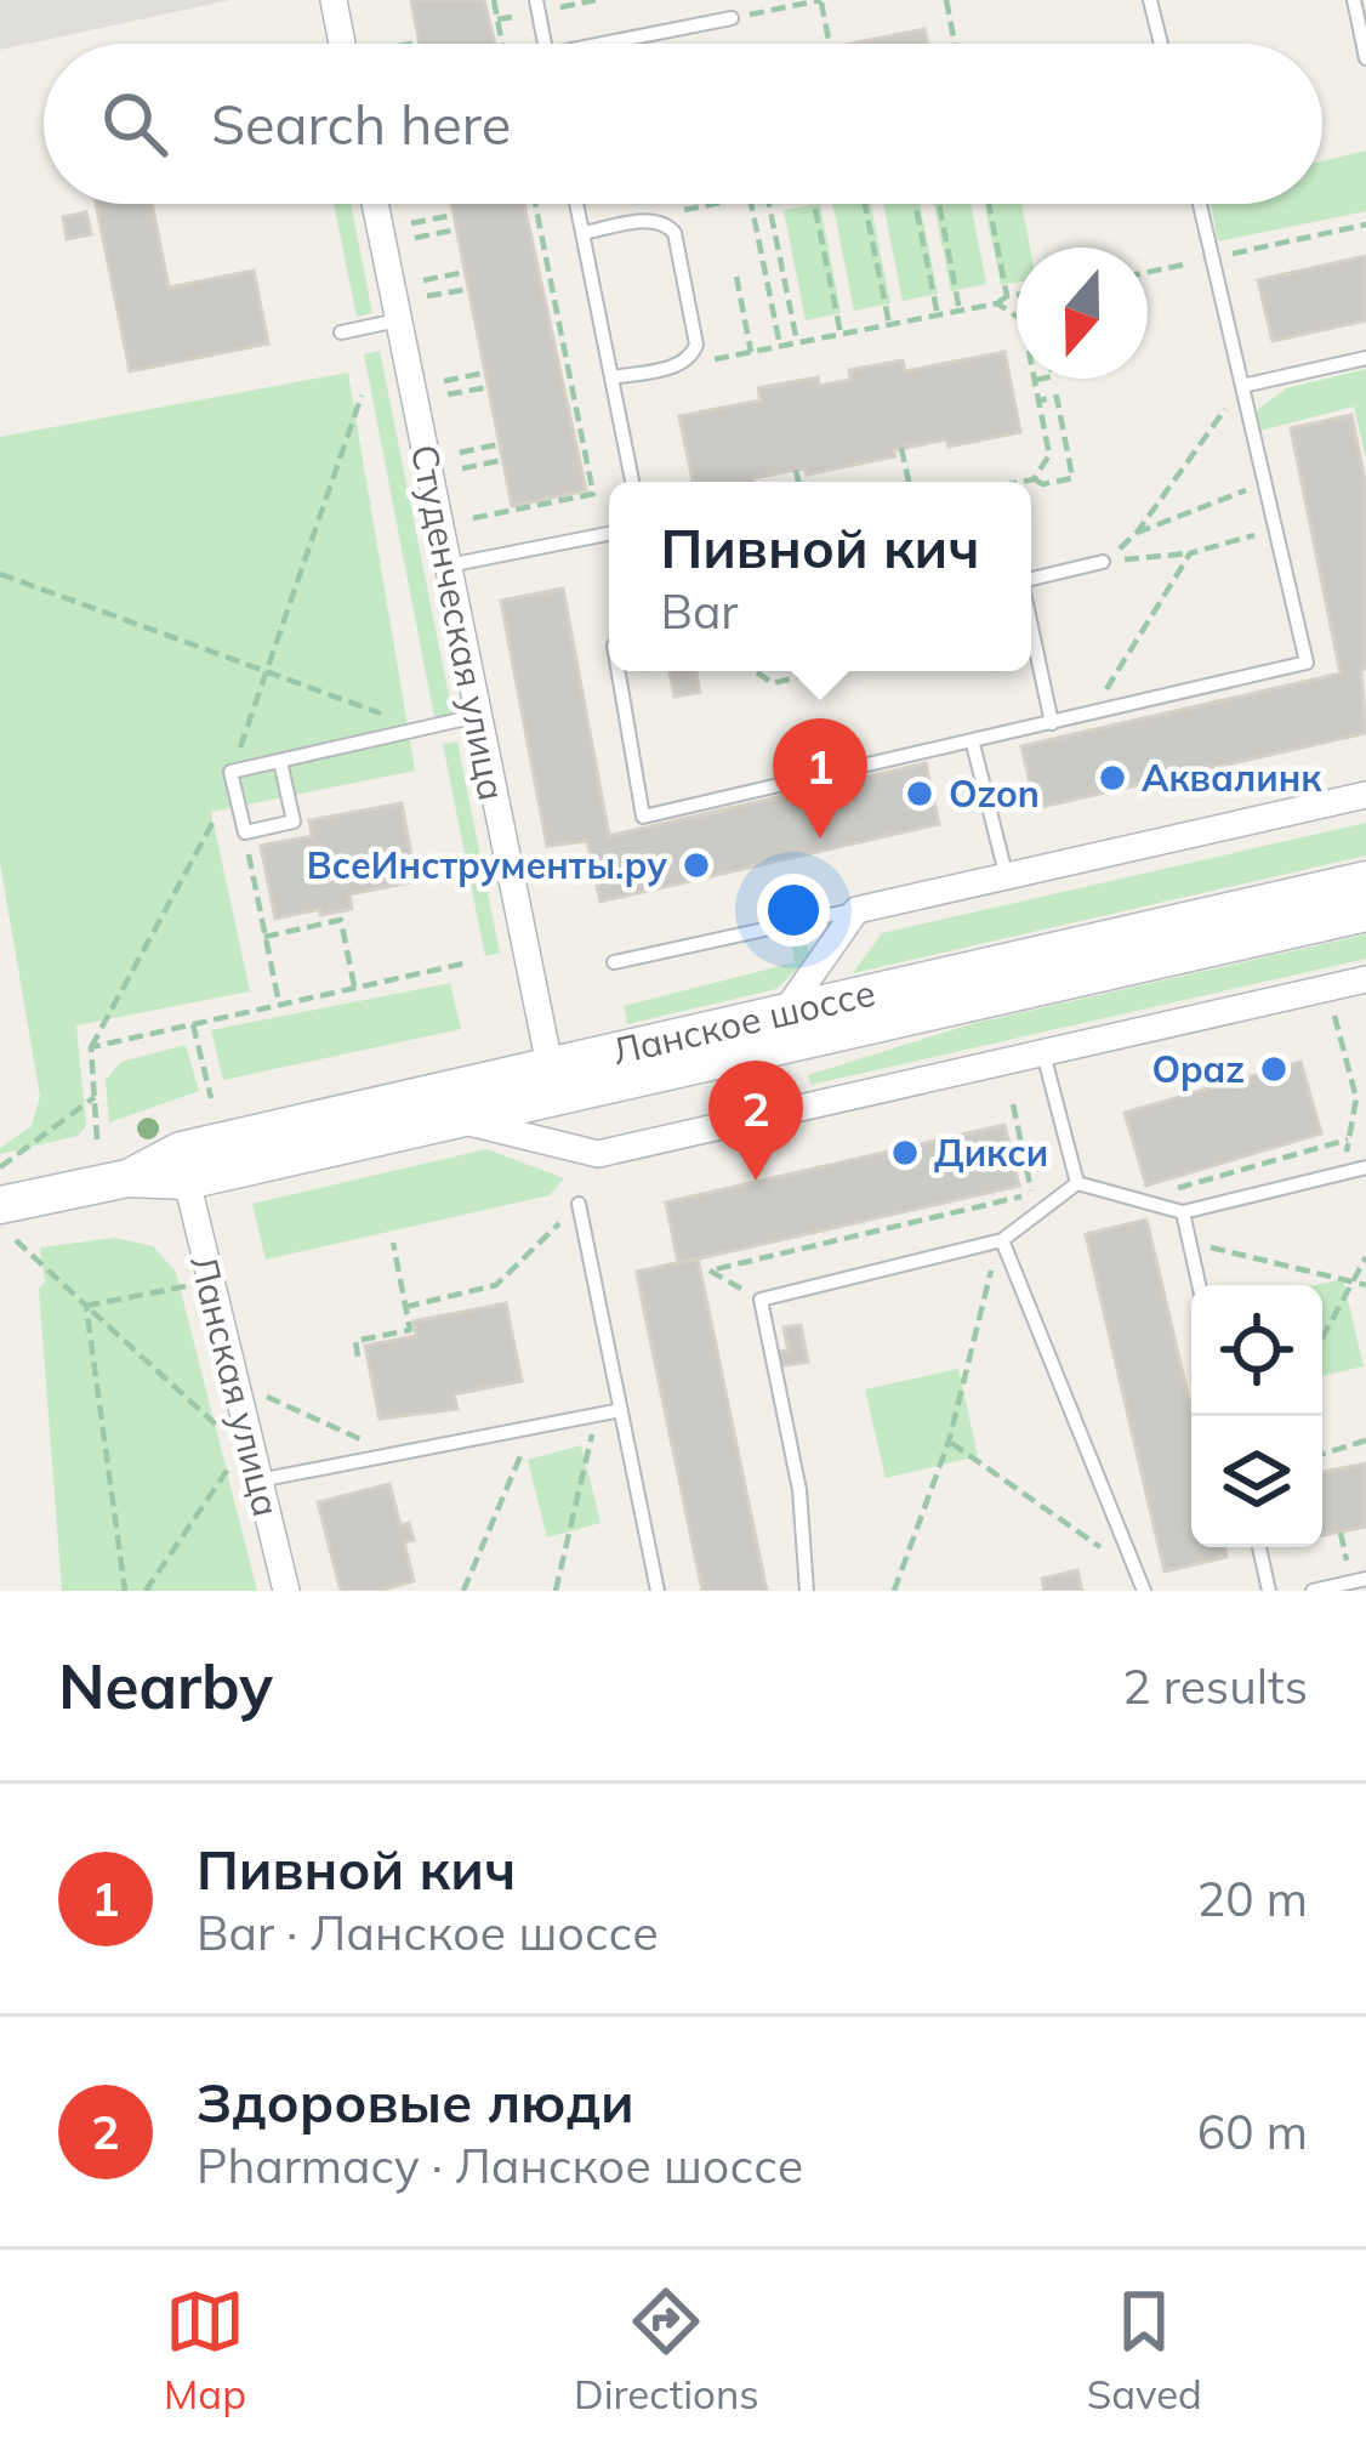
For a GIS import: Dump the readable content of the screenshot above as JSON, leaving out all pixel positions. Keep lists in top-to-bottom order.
{
  "streets": {
    "main road": ["Ланское шоссе"],
    "street": ["Студенческая улица", "Ланская улица"]
  },
  "crossings": [
    ["Студенческая улица", "Ланское шоссе"],
    ["Ланское шоссе", "Ланская улица"]
  ],
  "places": [
    "Аквалинк",
    "Ozon",
    "ВсеИнструменты.ру",
    "Opaz",
    "Дикси"
  ],
  "north": "bottom",
  "page": {
    "search": "Search here",
    "popup": ["Пивной кич", "Bar"],
    "pins": ["1", "2"],
    "heading": ["Nearby", "2 results"],
    "list": [
      {
        "mark": "1",
        "name": "Пивной кич",
        "note": "Bar · Ланское шоссе",
        "value": "20 m"
      },
      {
        "mark": "2",
        "name": "Здоровые люди",
        "note": "Pharmacy · Ланское шоссе",
        "value": "60 m"
      }
    ],
    "nav": ["Map", "Directions", "Saved"]
  }
}
